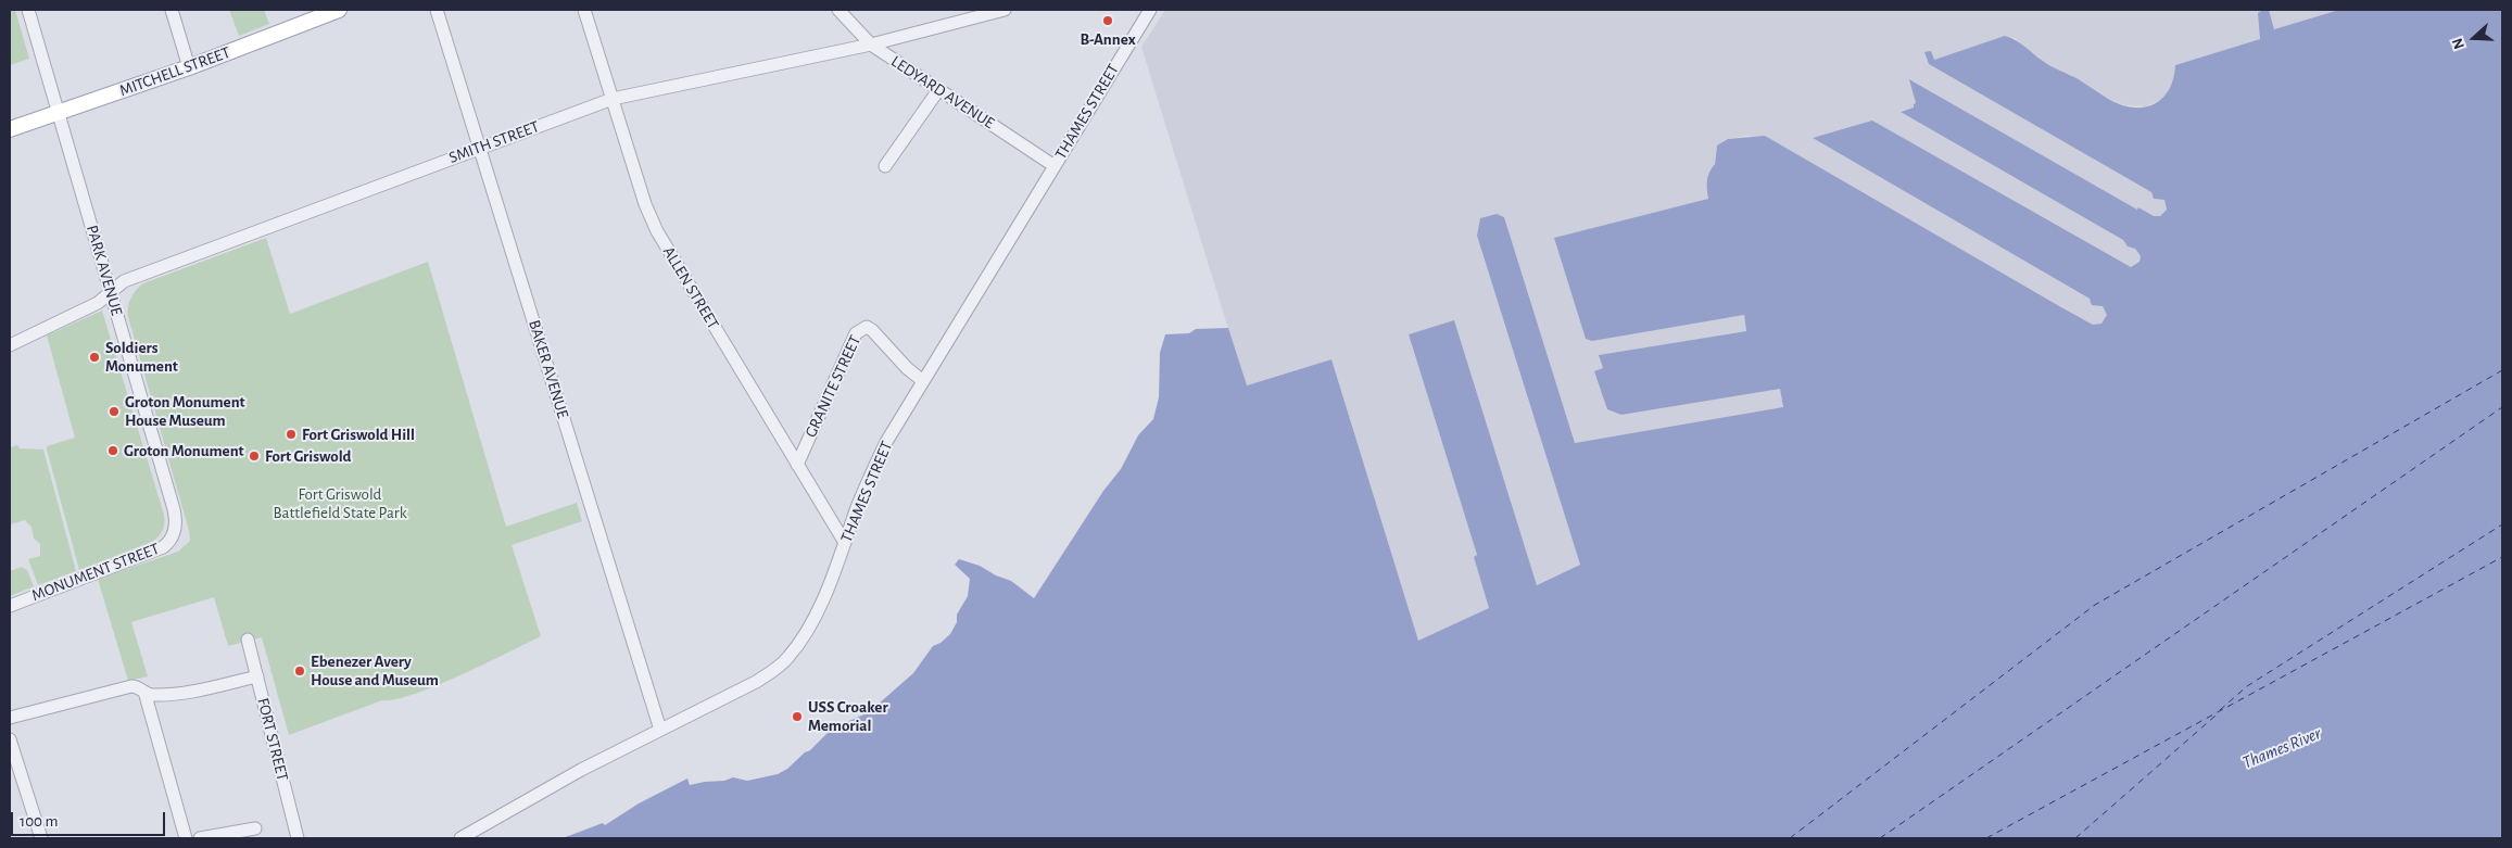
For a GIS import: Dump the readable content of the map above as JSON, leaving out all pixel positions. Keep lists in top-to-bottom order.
{
  "streets": {
    "main road": ["MITCHELL STREET"],
    "street": [
      "LEDYARD AVENUE",
      "THAMES STREET",
      "SMITH STREET",
      "PARK AVENUE",
      "ALLEN STREET",
      "BAKER AVENUE",
      "GRANITE STREET",
      "MONUMENT STREET",
      "FORT STREET"
    ]
  },
  "crossings": [
    ["MITCHELL STREET", "PARK AVENUE"],
    ["LEDYARD AVENUE", "THAMES STREET"],
    ["LEDYARD AVENUE", "SMITH STREET"],
    ["THAMES STREET", "ALLEN STREET"],
    ["THAMES STREET", "BAKER AVENUE"],
    ["THAMES STREET", "GRANITE STREET"],
    ["SMITH STREET", "PARK AVENUE"],
    ["SMITH STREET", "ALLEN STREET"],
    ["SMITH STREET", "BAKER AVENUE"],
    ["PARK AVENUE", "MONUMENT STREET"],
    ["ALLEN STREET", "GRANITE STREET"]
  ],
  "water": ["Thames River"],
  "parks": ["Fort Griswold Battlefield State Park"],
  "places": [
    "B-Annex",
    "Soldiers Monument",
    "Groton Monument House Museum",
    "Fort Griswold Hill",
    "Groton Monument",
    "Fort Griswold",
    "Ebenezer Avery House and Museum",
    "USS Croaker Memorial"
  ],
  "scale_bar": "100 m",
  "north": "left"
}
